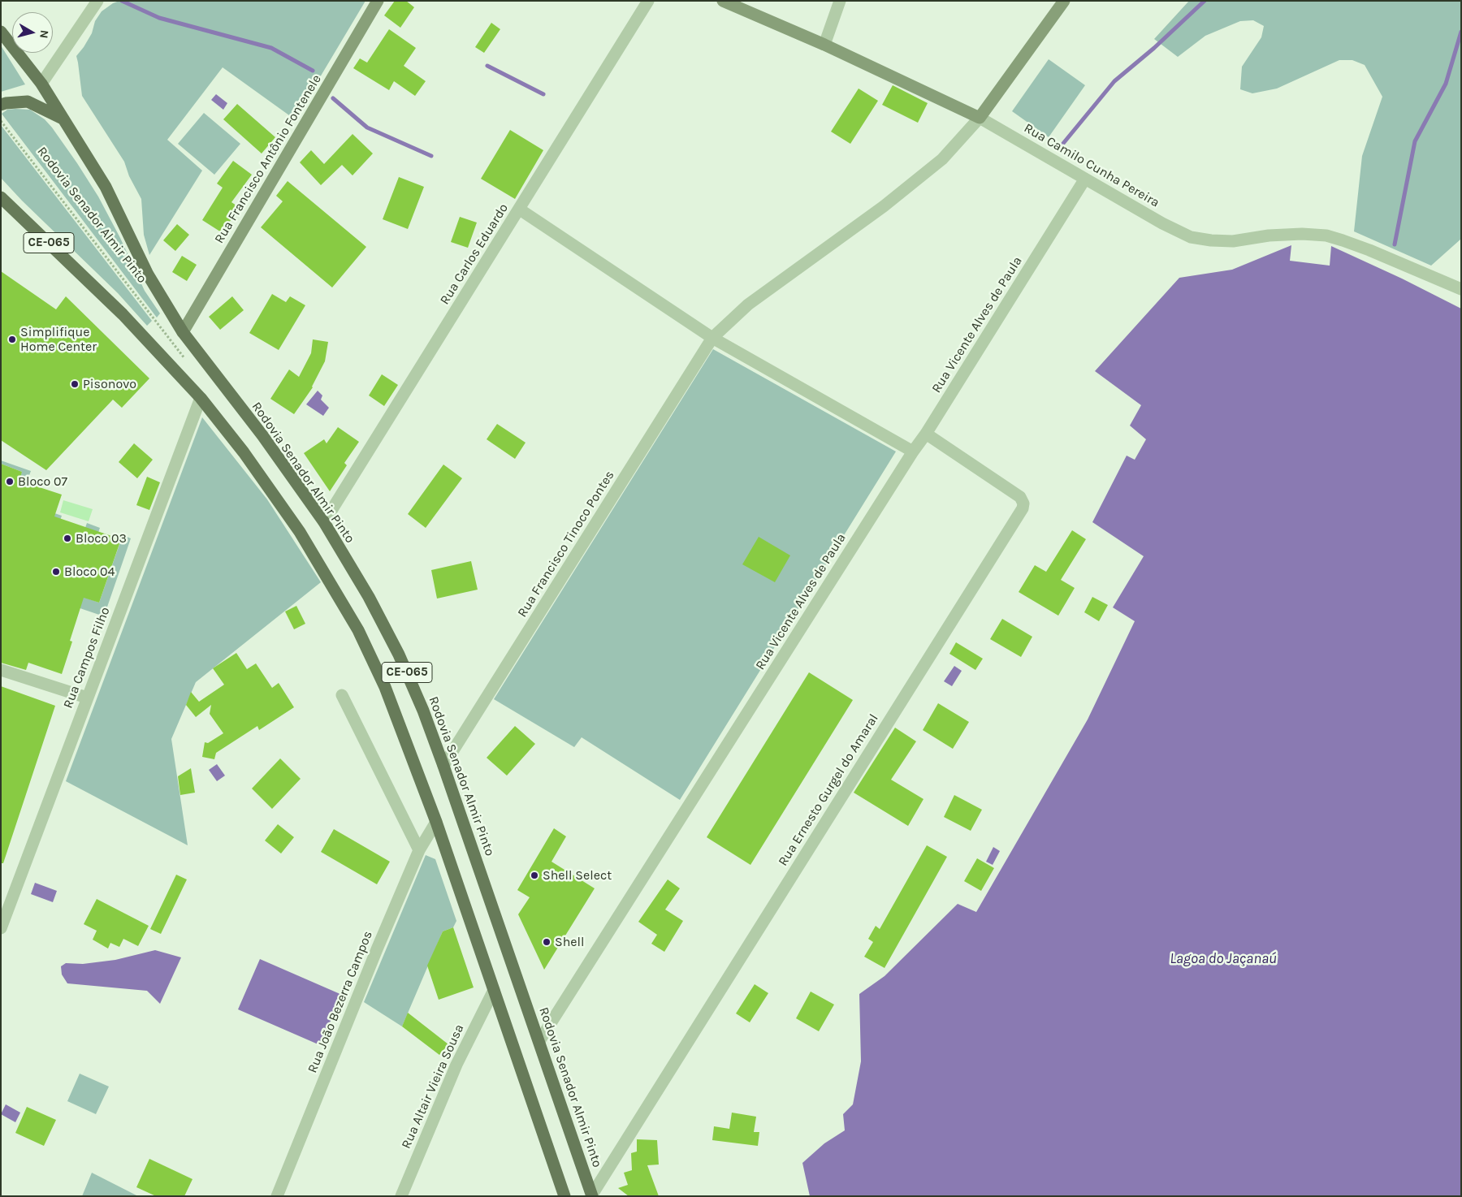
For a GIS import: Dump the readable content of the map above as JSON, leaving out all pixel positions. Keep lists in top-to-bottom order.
{
  "streets": {
    "main road": ["Rodovia Senador Almir Pinto", "CE-065"],
    "street": [
      "Rua Francisco Antônio Fontenele",
      "Rua Camilo Cunha Pereira",
      "Rua Carlos Eduardo",
      "Rua Vicente Alves de Paula",
      "Rua Francisco Tinoco Pontes",
      "Rua Campos Filho",
      "Rua Ernesto Gurgel do Amaral",
      "Rua João Bezerra Campos",
      "Rua Altair Vieira Sousa"
    ]
  },
  "crossings": [
    ["Rua Francisco Antônio Fontenele", "Rodovia Senador Almir Pinto"],
    ["Rua Camilo Cunha Pereira", "Rua Vicente Alves de Paula"],
    ["Rua Camilo Cunha Pereira", "Rua Francisco Tinoco Pontes"],
    ["Rodovia Senador Almir Pinto", "Rua Carlos Eduardo"],
    ["Rodovia Senador Almir Pinto", "Rua Vicente Alves de Paula"],
    ["Rodovia Senador Almir Pinto", "Rua Francisco Tinoco Pontes"],
    ["Rodovia Senador Almir Pinto", "Rua Ernesto Gurgel do Amaral"],
    ["CE-065", "Rua Campos Filho"],
    ["CE-065", "Rua João Bezerra Campos"],
    ["CE-065", "Rua Altair Vieira Sousa"],
    ["Rua Vicente Alves de Paula", "Rua Ernesto Gurgel do Amaral"]
  ],
  "water": ["Lagoa do Jaçanaú"],
  "places": [
    "Simplifique Home Center",
    "Pisonovo",
    "Bloco 07",
    "Bloco 03",
    "Bloco 04",
    "Shell Select",
    "Shell"
  ],
  "north": "right"
}
